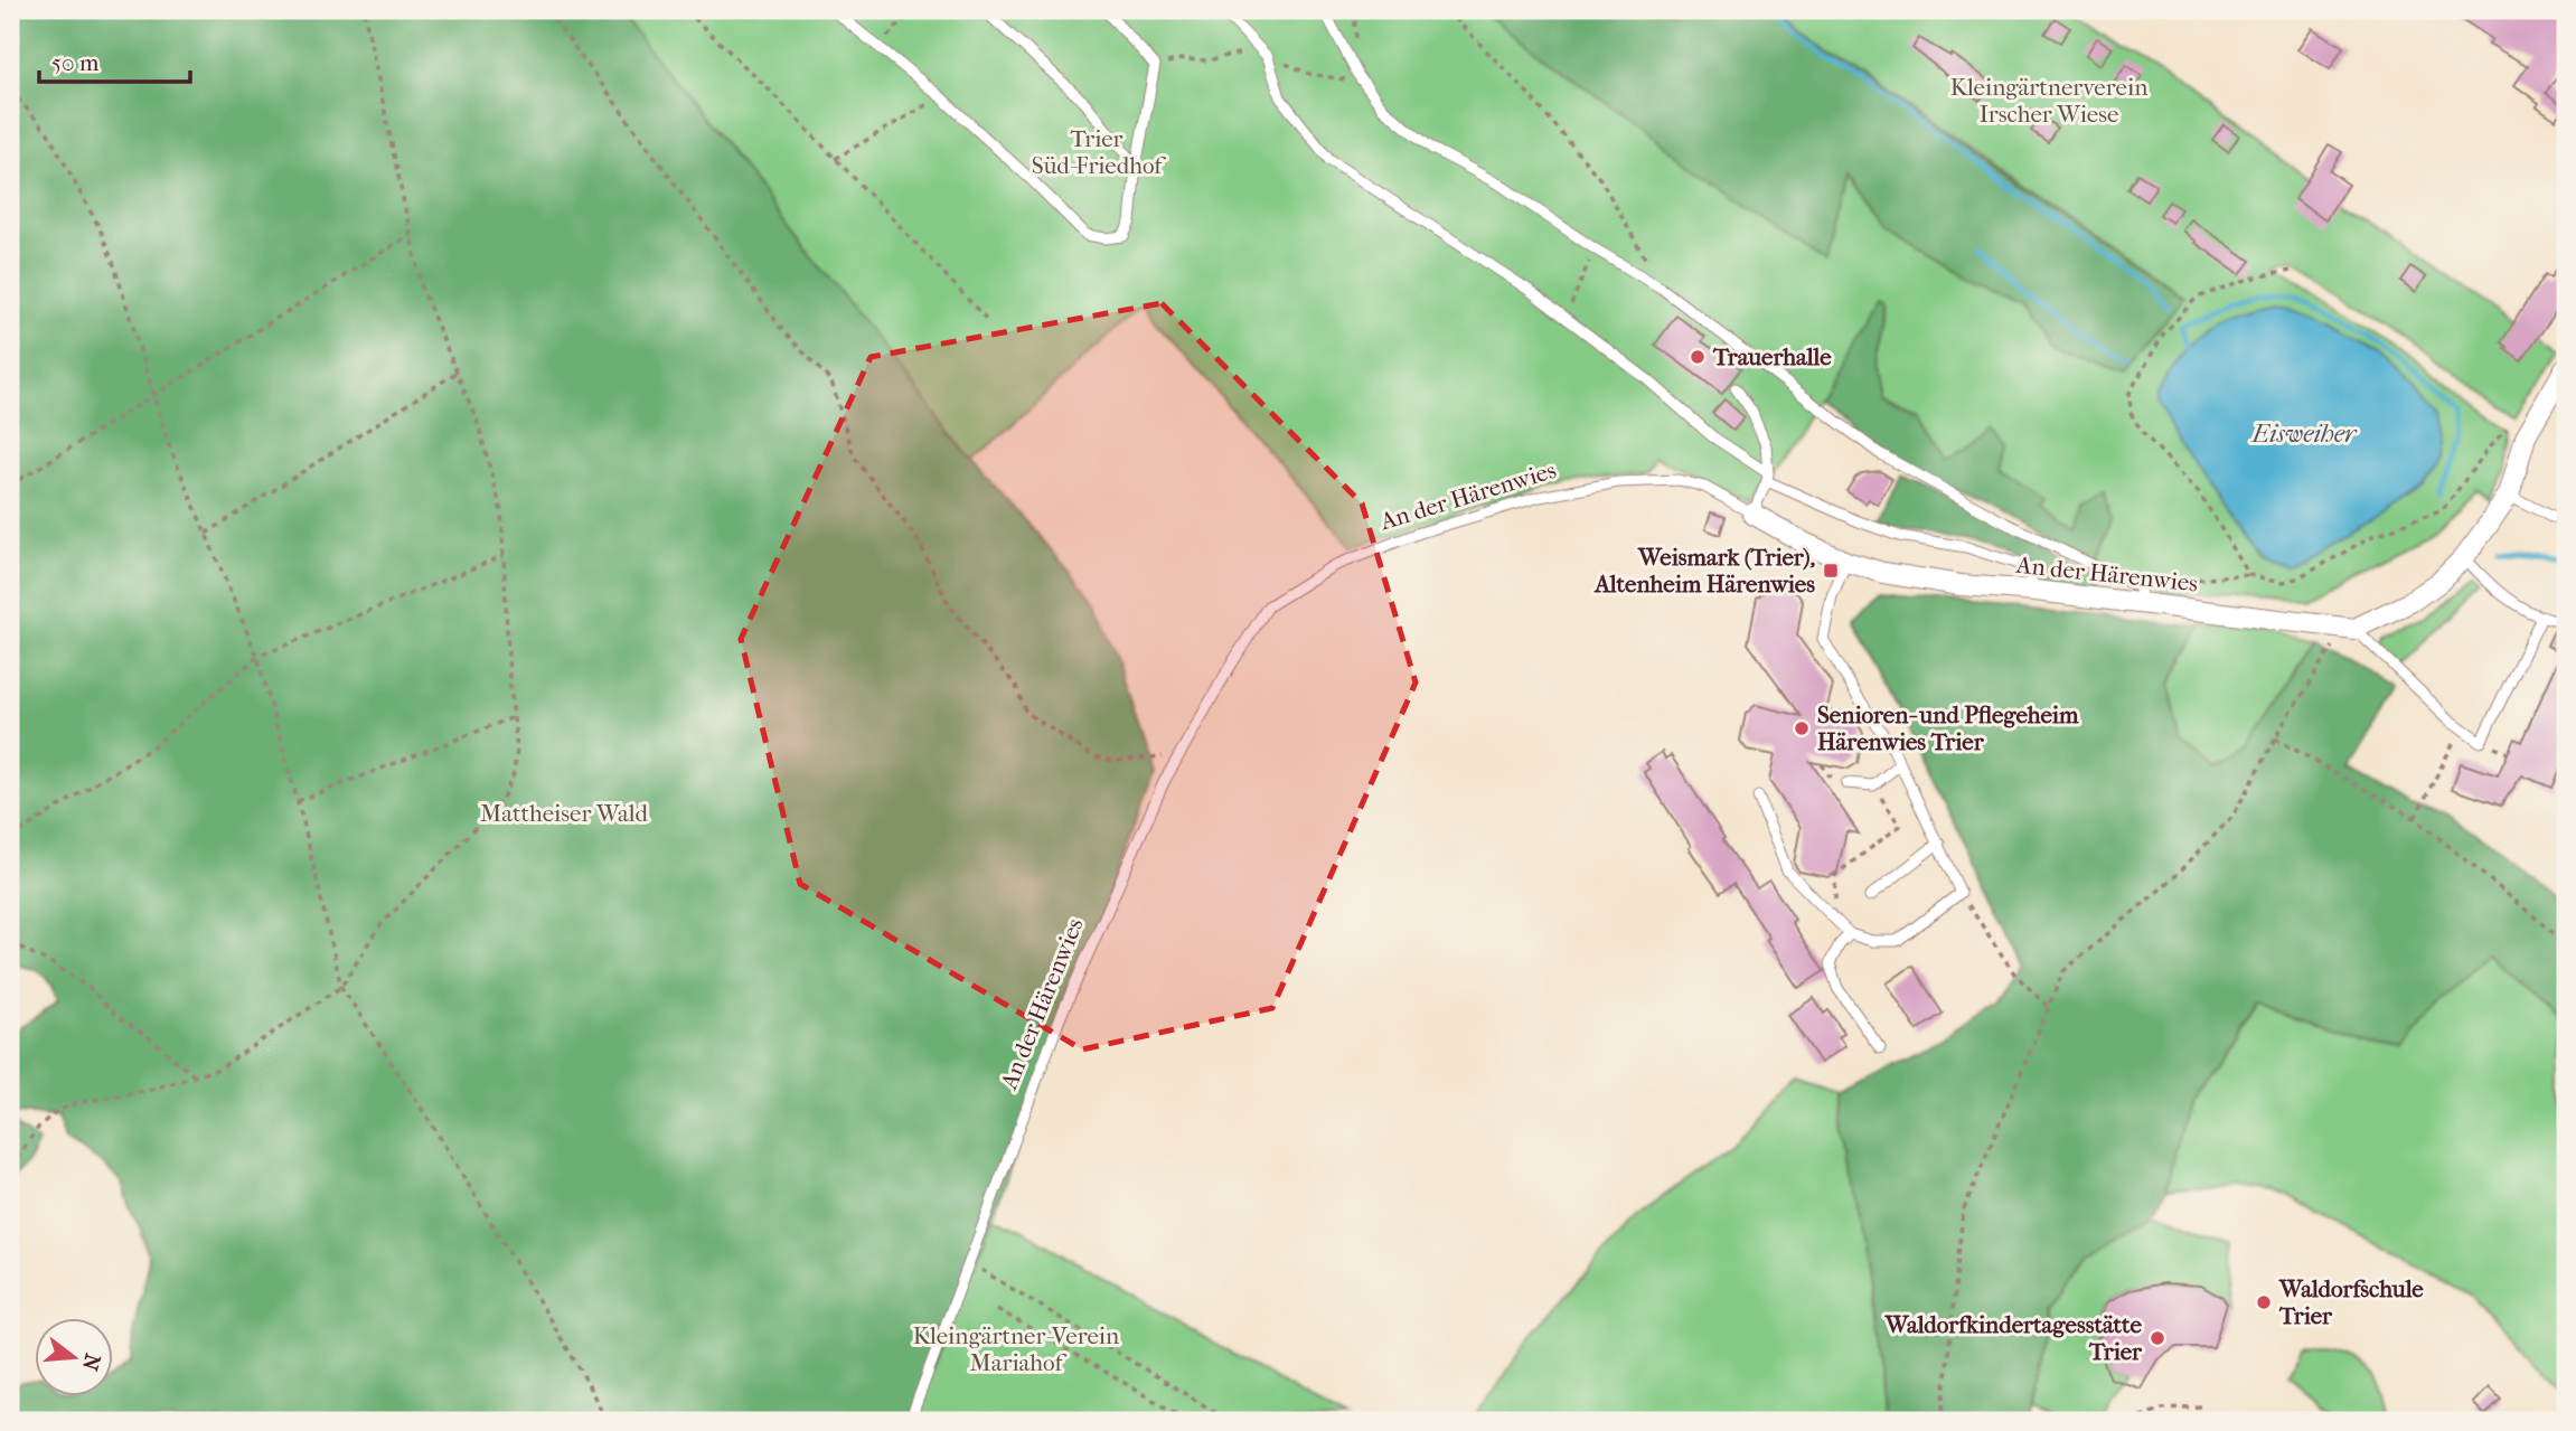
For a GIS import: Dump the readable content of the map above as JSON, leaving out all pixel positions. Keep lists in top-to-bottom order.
{
  "streets": {
    "street": ["An der Härenwies"]
  },
  "water": ["Eisweiher"],
  "parks": [
    "Kleingärtnerverein Irscher Wiese",
    "Trier Süd-Friedhof",
    "Mattheiser Wald",
    "Kleingärtner-Verein Mariahof"
  ],
  "places": {
    "other": [
      "Trauerhalle",
      "Senioren- und Pflegeheim Härenwies Trier",
      "Waldorfschule Trier",
      "Waldorfkindertagesstätte Trier"
    ],
    "transit": ["Weismark (Trier), Altenheim Härenwies"]
  },
  "scale_bar": "50 m",
  "north": "right"
}
